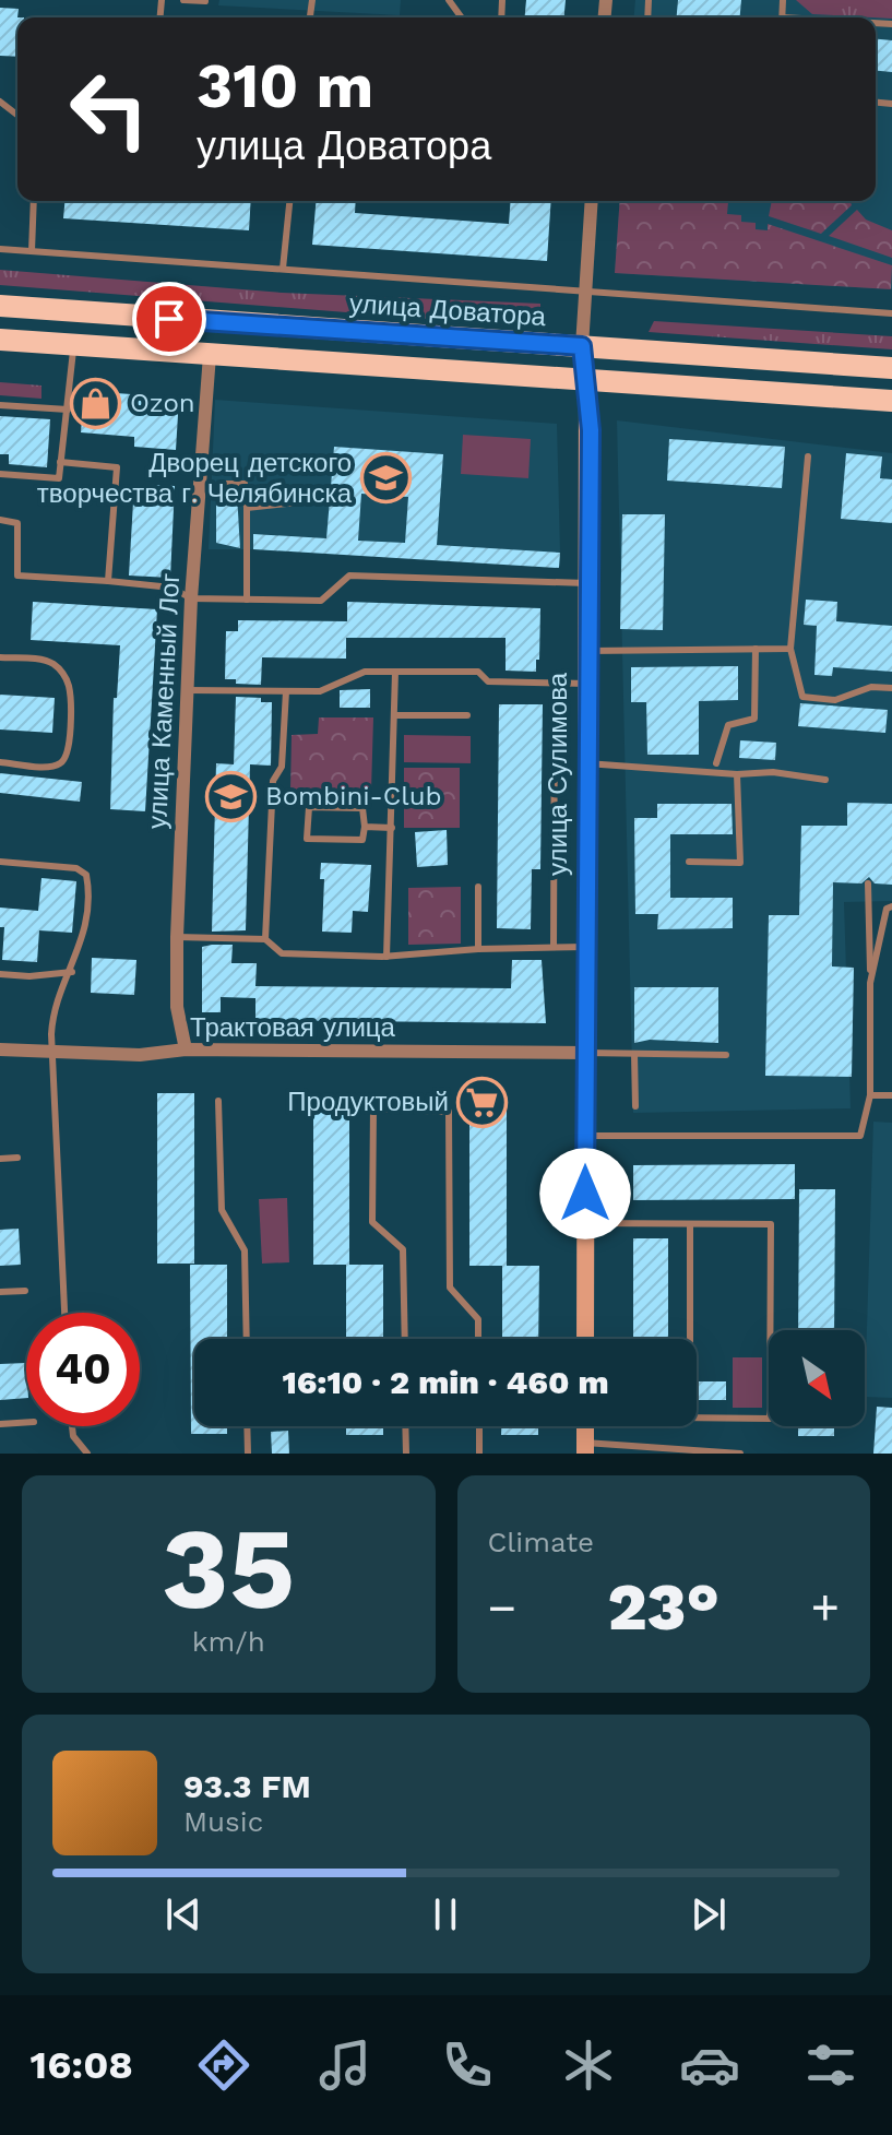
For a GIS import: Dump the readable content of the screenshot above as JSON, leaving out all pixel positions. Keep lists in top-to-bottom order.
{
  "streets": {
    "main road": ["улица Доватора", "улица Сулимова"],
    "street": ["улица Каменный Лог", "Трактовая улица"]
  },
  "crossings": [
    ["улица Доватора", "улица Сулимова"],
    ["улица Каменный Лог", "Трактовая улица"],
    ["улица Сулимова", "Трактовая улица"]
  ],
  "places": {
    "shop": ["Ozon"],
    "school or university": ["Дворец детского творчества г. Челябинска", "Bombini-Club"],
    "supermarket": ["Продуктовый"]
  },
  "north": "bottom right",
  "page": {
    "turn": ["310 m", "улица Доватора"],
    "limit": "40",
    "trip": "16:10 · 2 min · 460 m",
    "tile": [
      ["35", "km/h"],
      "Climate"
    ],
    "heat": ["−", "23°", "+"],
    "song": ["93.3 FM", "Music"],
    "tabs": "16:08"
  }
}
